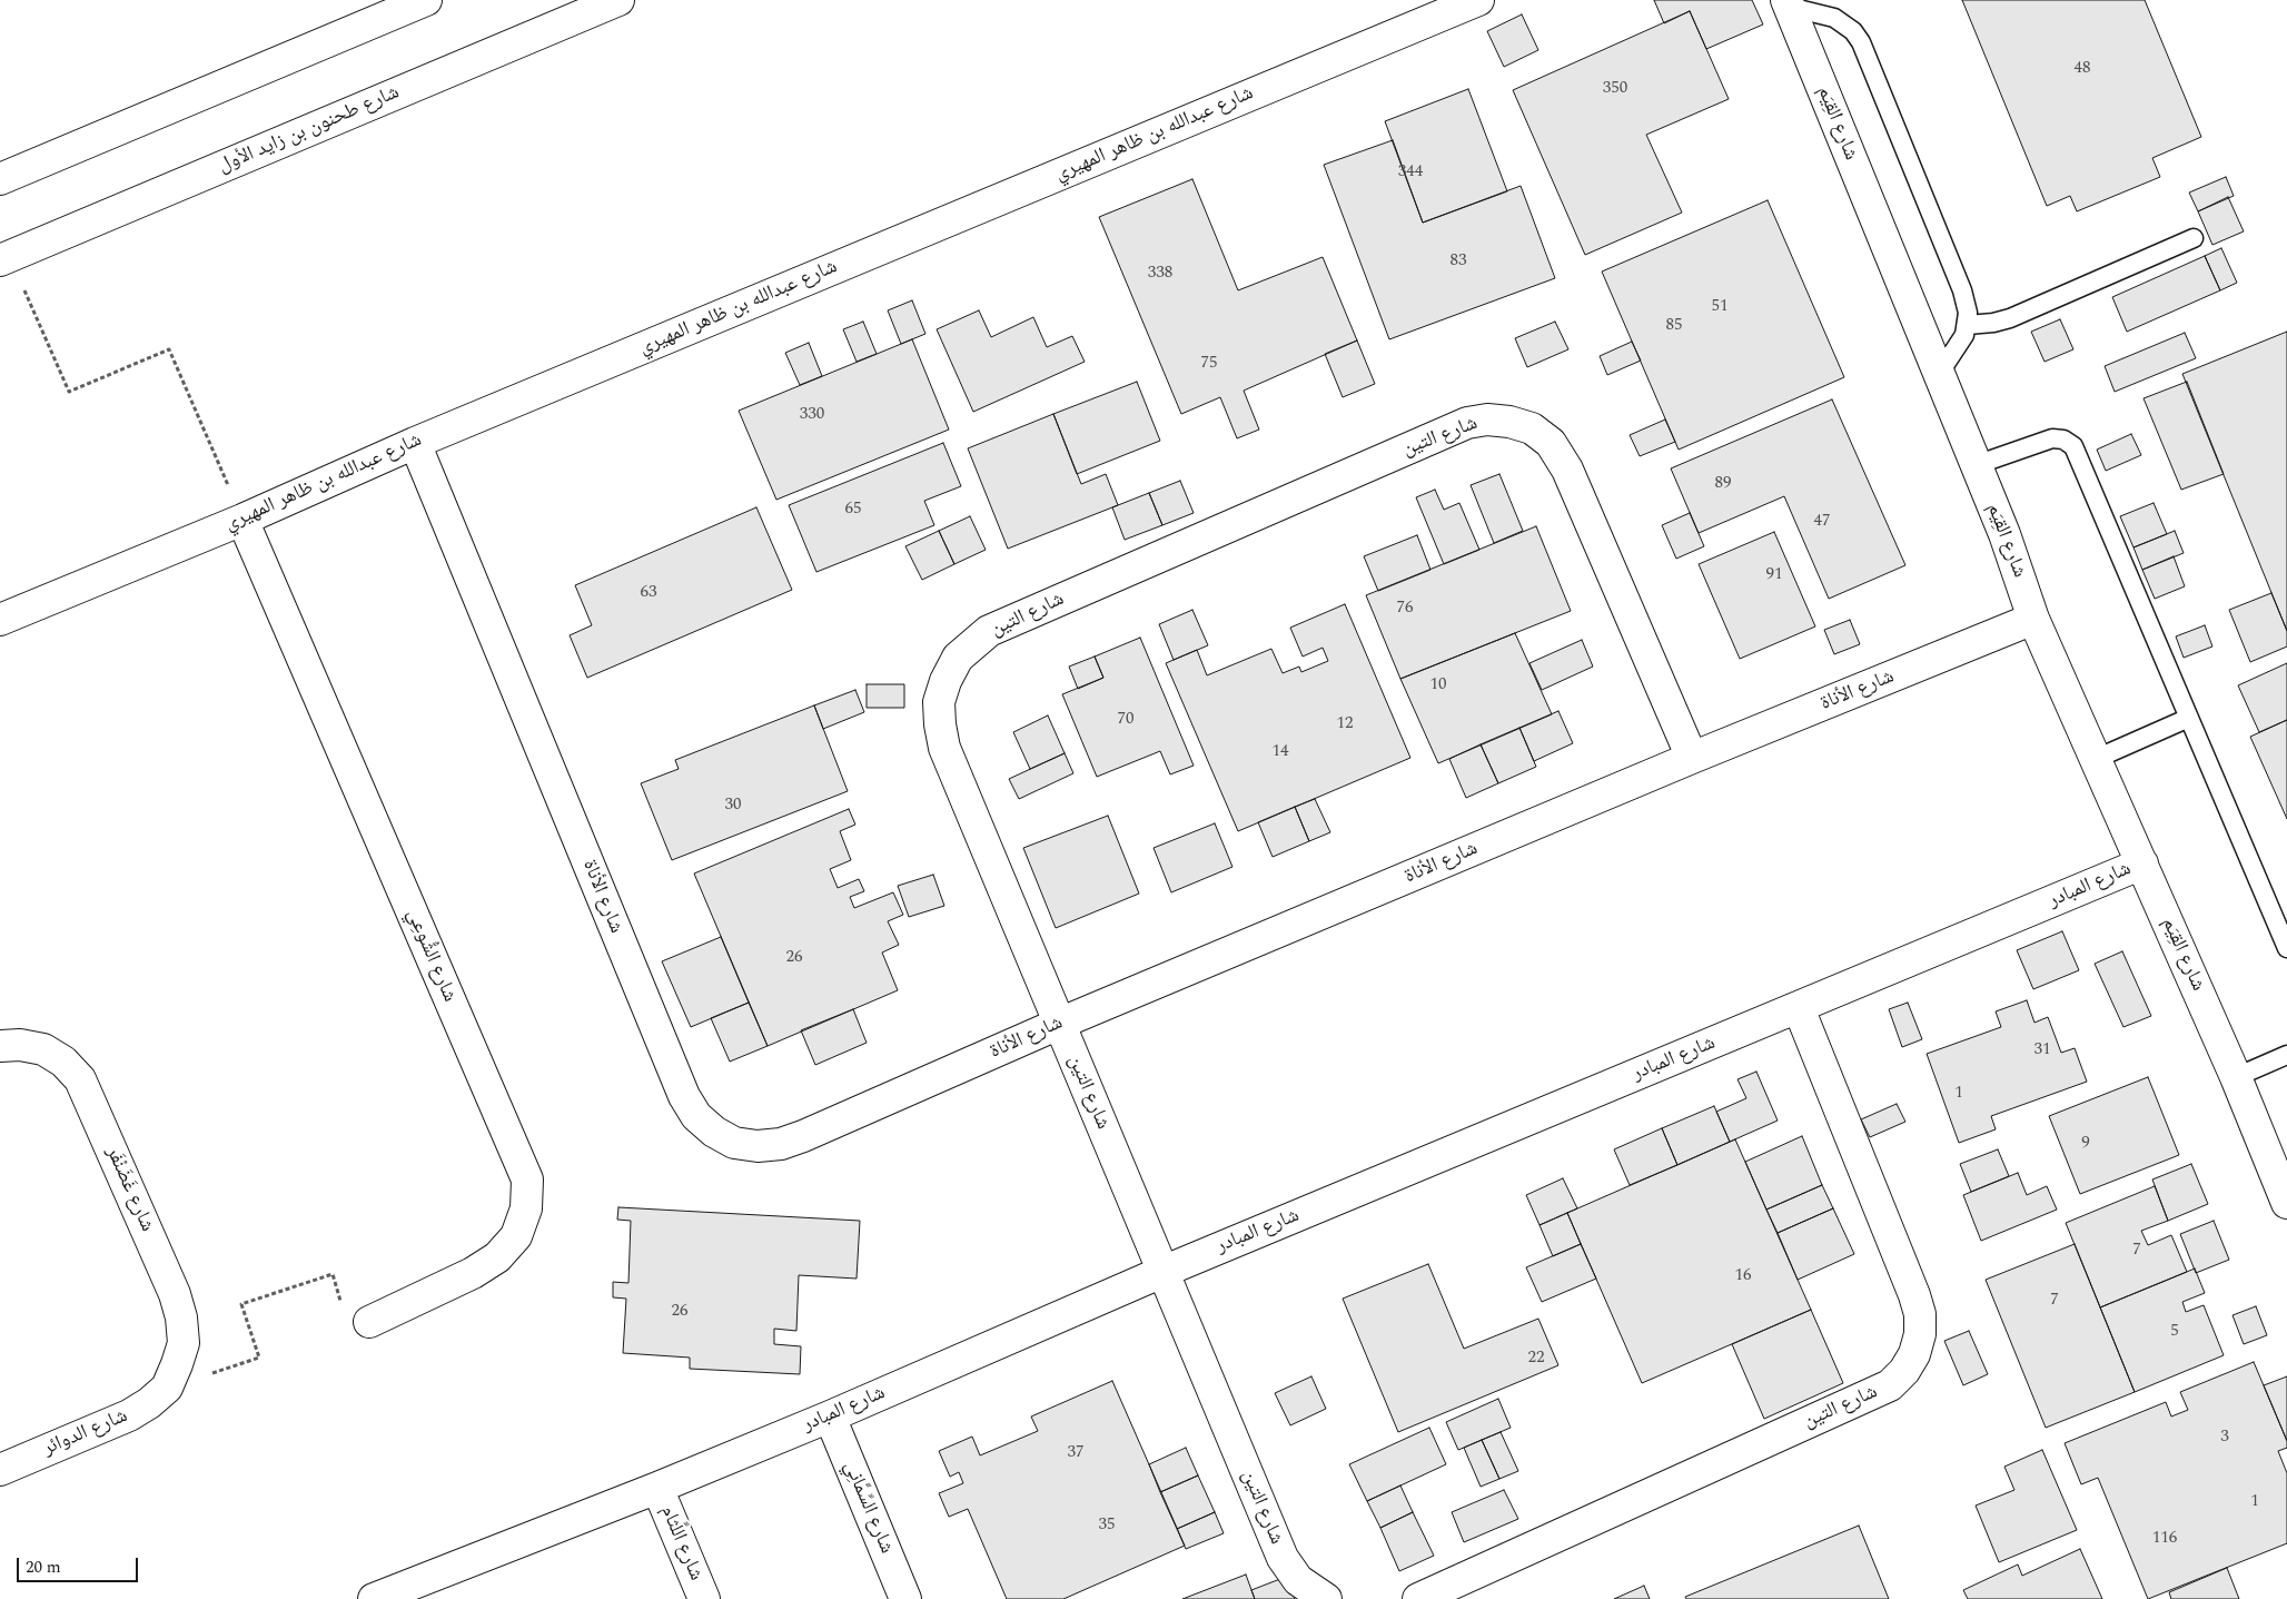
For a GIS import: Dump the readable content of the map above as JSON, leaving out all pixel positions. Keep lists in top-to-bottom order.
{
  "streets": {
    "street": [
      "شارع القِيَم",
      "شارع طحنون بن زايد الأول",
      "شارع عبدالله بن ظاهر المهيري",
      "شارع التين",
      "شارع الأناة",
      "شارع المبادر",
      "شارع الشُّوعِي",
      "شارع غَضَنْفَر",
      "شارع الدوائر",
      "شارع السِّمَّانِي",
      "شارع اللِّثام"
    ]
  },
  "crossings": [
    ["شارع القِيَم", "شارع الأناة"],
    ["شارع القِيَم", "شارع المبادر"],
    ["شارع عبدالله بن ظاهر المهيري", "شارع الأناة"],
    ["شارع عبدالله بن ظاهر المهيري", "شارع الشُّوعِي"],
    ["شارع التين", "شارع الأناة"],
    ["شارع التين", "شارع المبادر"],
    ["شارع المبادر", "شارع السِّمَّانِي"],
    ["شارع المبادر", "شارع اللِّثام"],
    ["شارع غَضَنْفَر", "شارع الدوائر"]
  ],
  "house_numbers": [
    "48",
    "350",
    "344",
    "83",
    "338",
    "51",
    "85",
    "75",
    "330",
    "89",
    "65",
    "47",
    "91",
    "63",
    "76",
    "10",
    "70",
    "12",
    "14",
    "30",
    "26",
    "31",
    "1",
    "9",
    "7",
    "16",
    "7",
    "26",
    "5",
    "22",
    "3",
    "37",
    "1",
    "35",
    "116"
  ],
  "scale_bar": "20 m"
}
